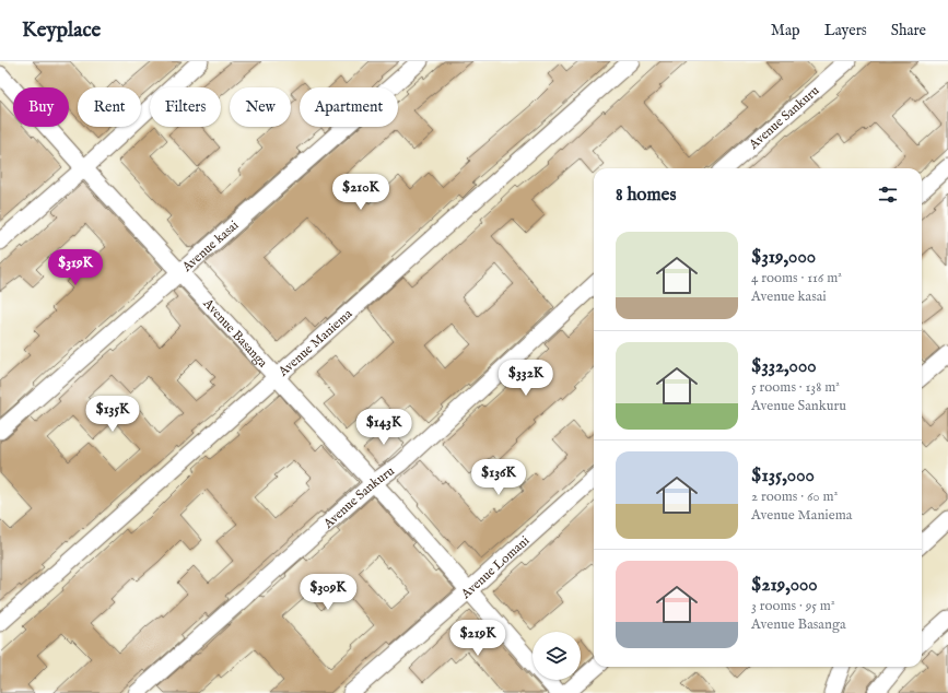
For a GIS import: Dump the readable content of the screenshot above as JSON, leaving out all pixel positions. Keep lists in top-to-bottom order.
{
  "streets": {
    "street": [
      "Avenue Sankuru",
      "Avenue kasai",
      "Avenue Basanga",
      "Avenue Maniema",
      "Avenue Lomani"
    ]
  },
  "crossings": [
    ["Avenue Sankuru", "Avenue Basanga"],
    ["Avenue kasai", "Avenue Basanga"],
    ["Avenue Basanga", "Avenue Maniema"],
    ["Avenue Basanga", "Avenue Lomani"]
  ],
  "page": {
    "header": "Keyplace",
    "nav": ["Map", "Layers", "Share"],
    "chip": [
      "Buy",
      "Rent",
      "Filters",
      "New",
      "Apartment"
    ],
    "heading": "8 homes",
    "price": [
      "$210K",
      "$319K",
      "$332K",
      "$135K",
      "$143K",
      "$136K",
      "$309K",
      "$219K"
    ],
    "list": [
      {
        "name": "$319,000",
        "note": "4 rooms · 116 m² · Avenue kasai"
      },
      {
        "name": "$332,000",
        "note": "5 rooms · 138 m² · Avenue Sankuru"
      },
      {
        "name": "$135,000",
        "note": "2 rooms · 60 m² · Avenue Maniema"
      },
      {
        "name": "$219,000",
        "note": "3 rooms · 95 m² · Avenue Basanga"
      }
    ]
  }
}
